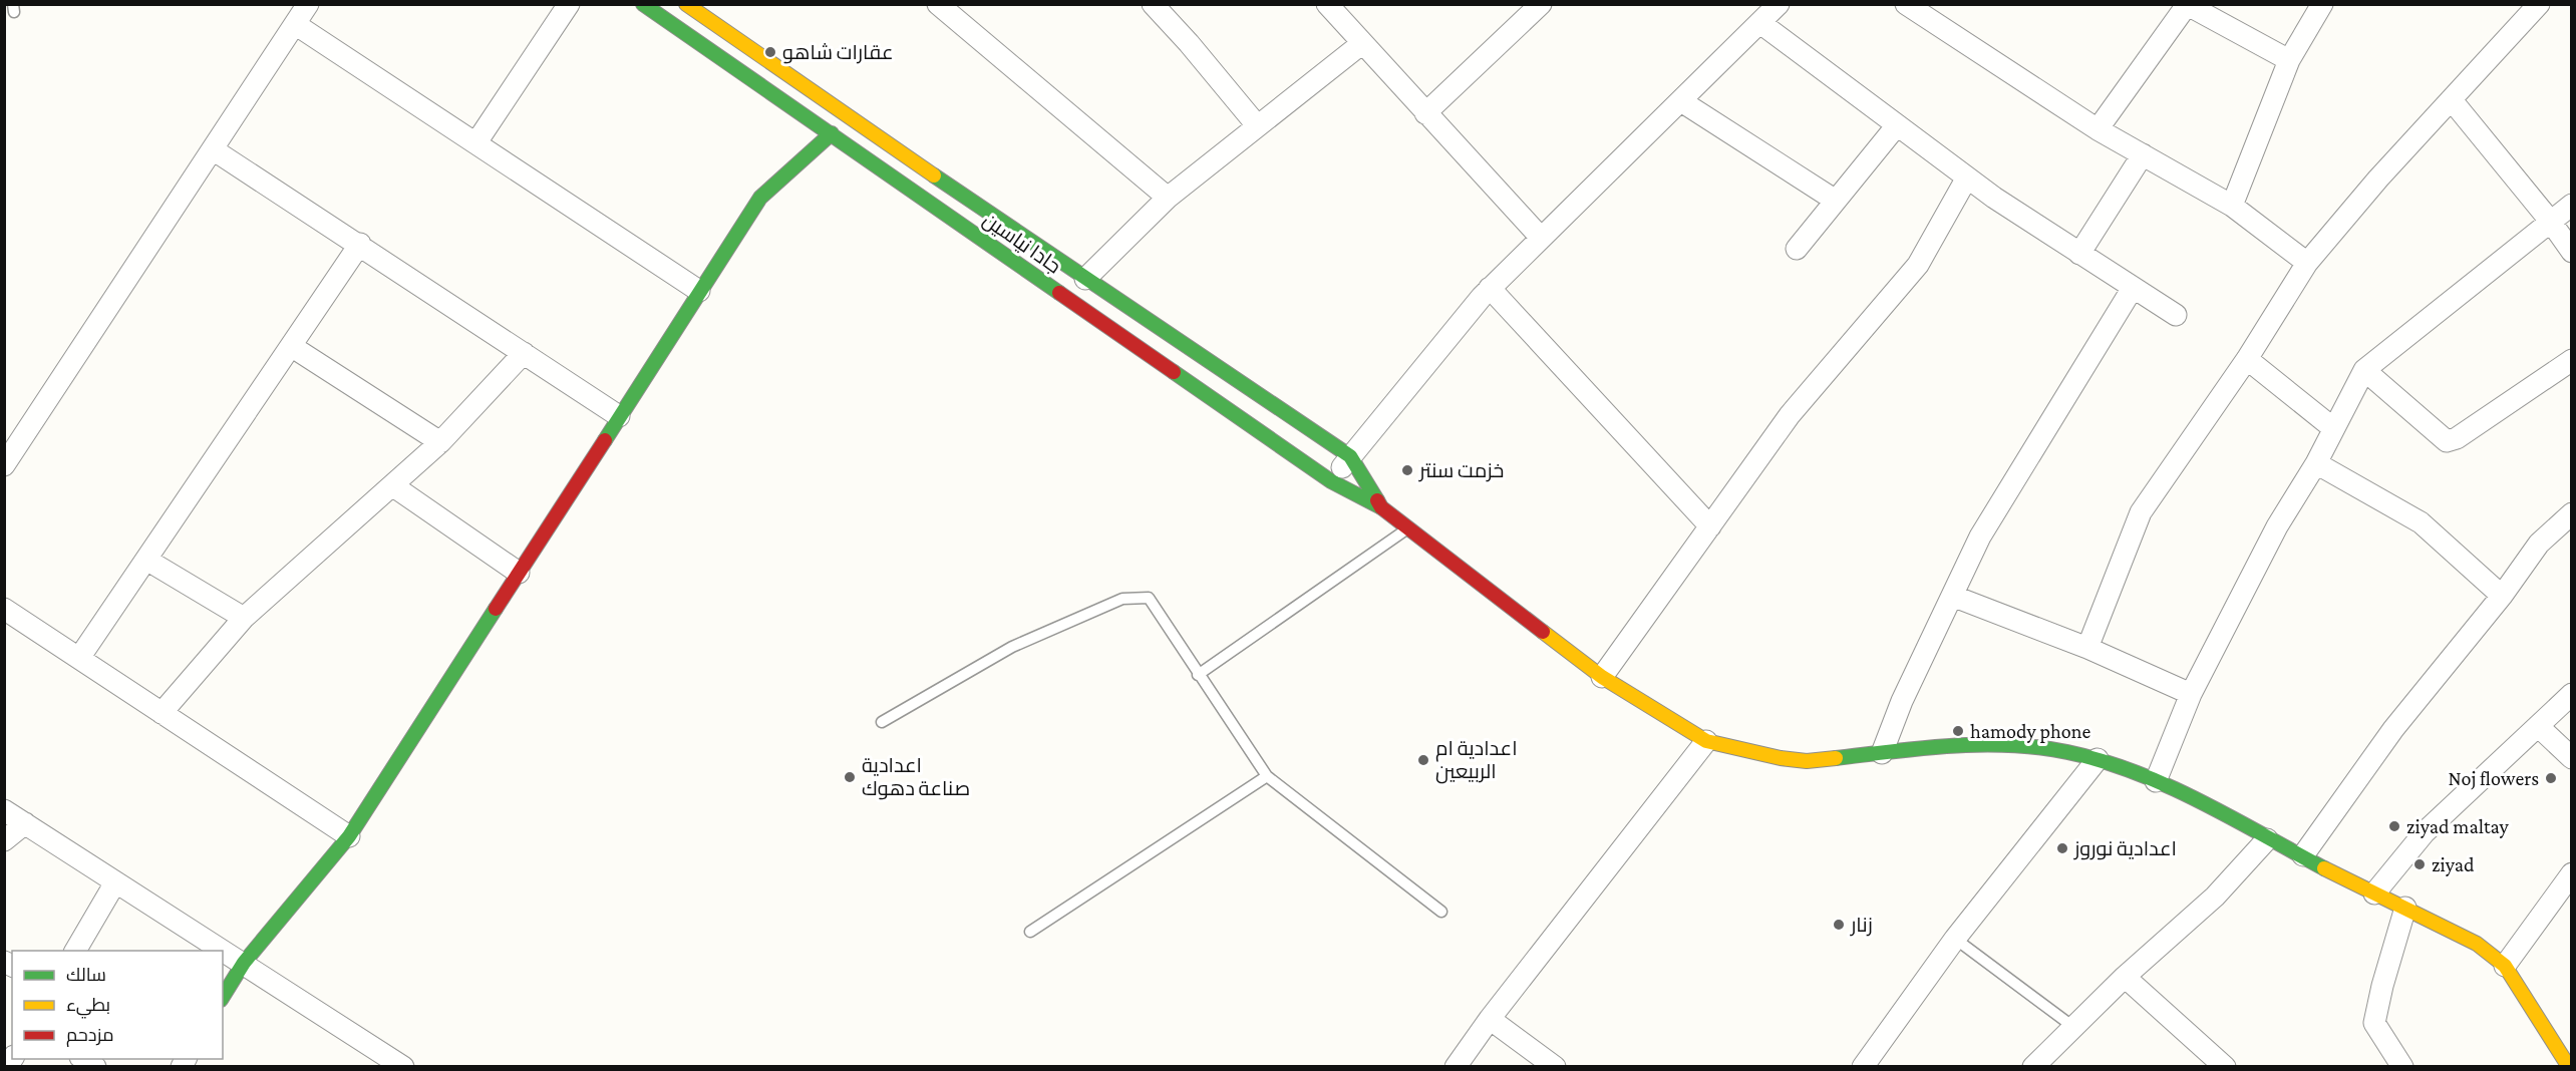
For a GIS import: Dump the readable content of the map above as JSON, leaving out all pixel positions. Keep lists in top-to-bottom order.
{
  "streets": {
    "street": ["جادا نیاسین"]
  },
  "places": [
    "عقارات شاهو",
    "خزمت سنتر",
    "hamody phone",
    "اعدادية ام الربيعين",
    "اعدادية صناعة دهوك",
    "Noj flowers",
    "ziyad maltay",
    "اعدادية نوروز",
    "ziyad",
    "زنار"
  ],
  "legend": ["سالك", "بطيء", "مزدحم"]
}
